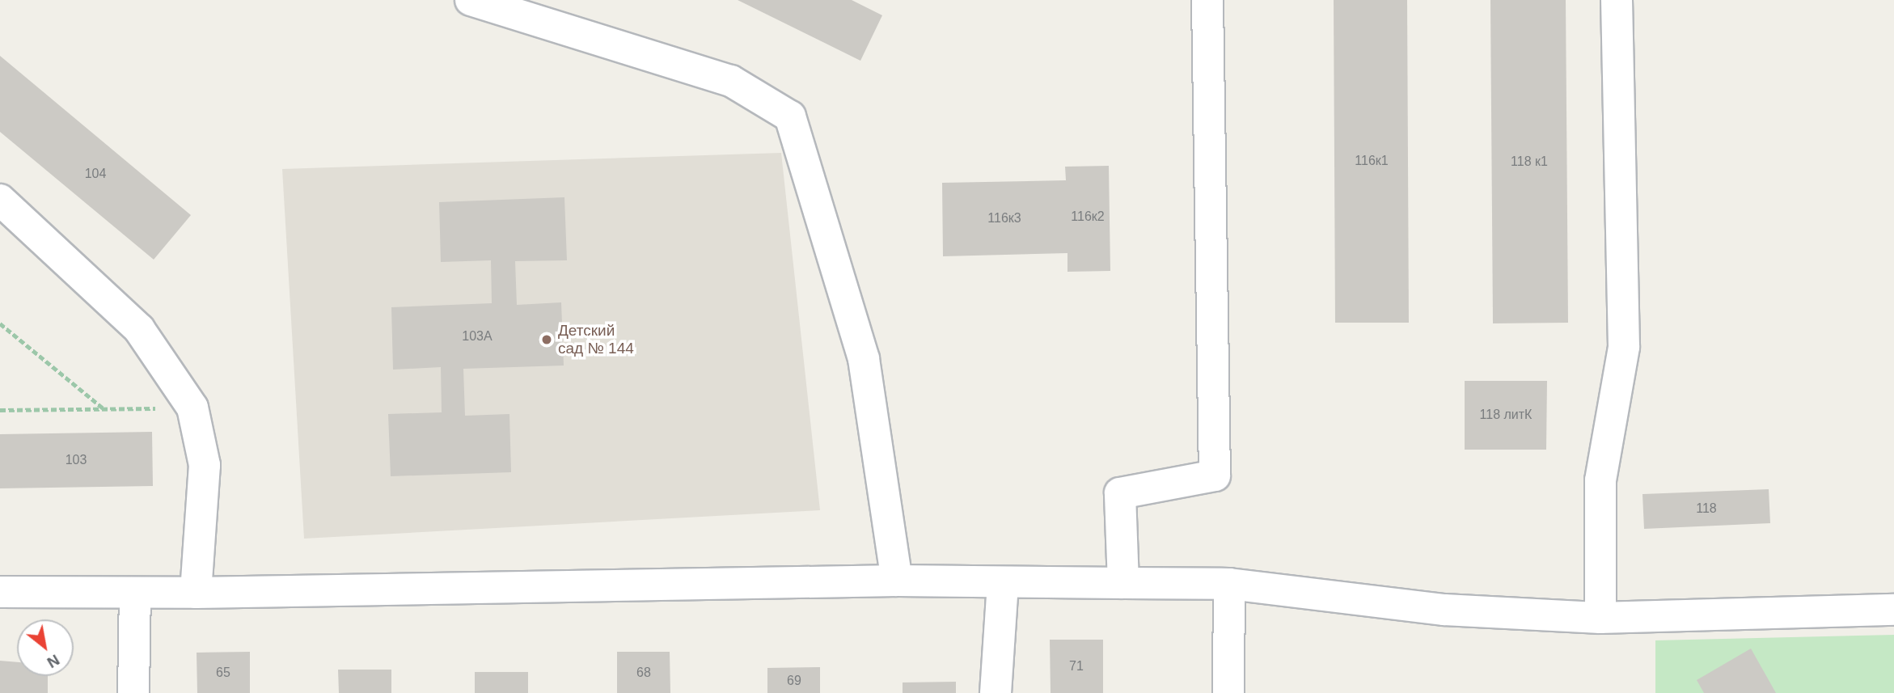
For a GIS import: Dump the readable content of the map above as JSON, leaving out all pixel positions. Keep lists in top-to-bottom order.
{
  "places": ["Детский сад № 144"],
  "house_numbers": [
    "116к1",
    "118 к1",
    "104",
    "116к2",
    "116к3",
    "103А",
    "118 литК",
    "103",
    "118",
    "71",
    "65",
    "68",
    "69"
  ],
  "north": "bottom right"
}
